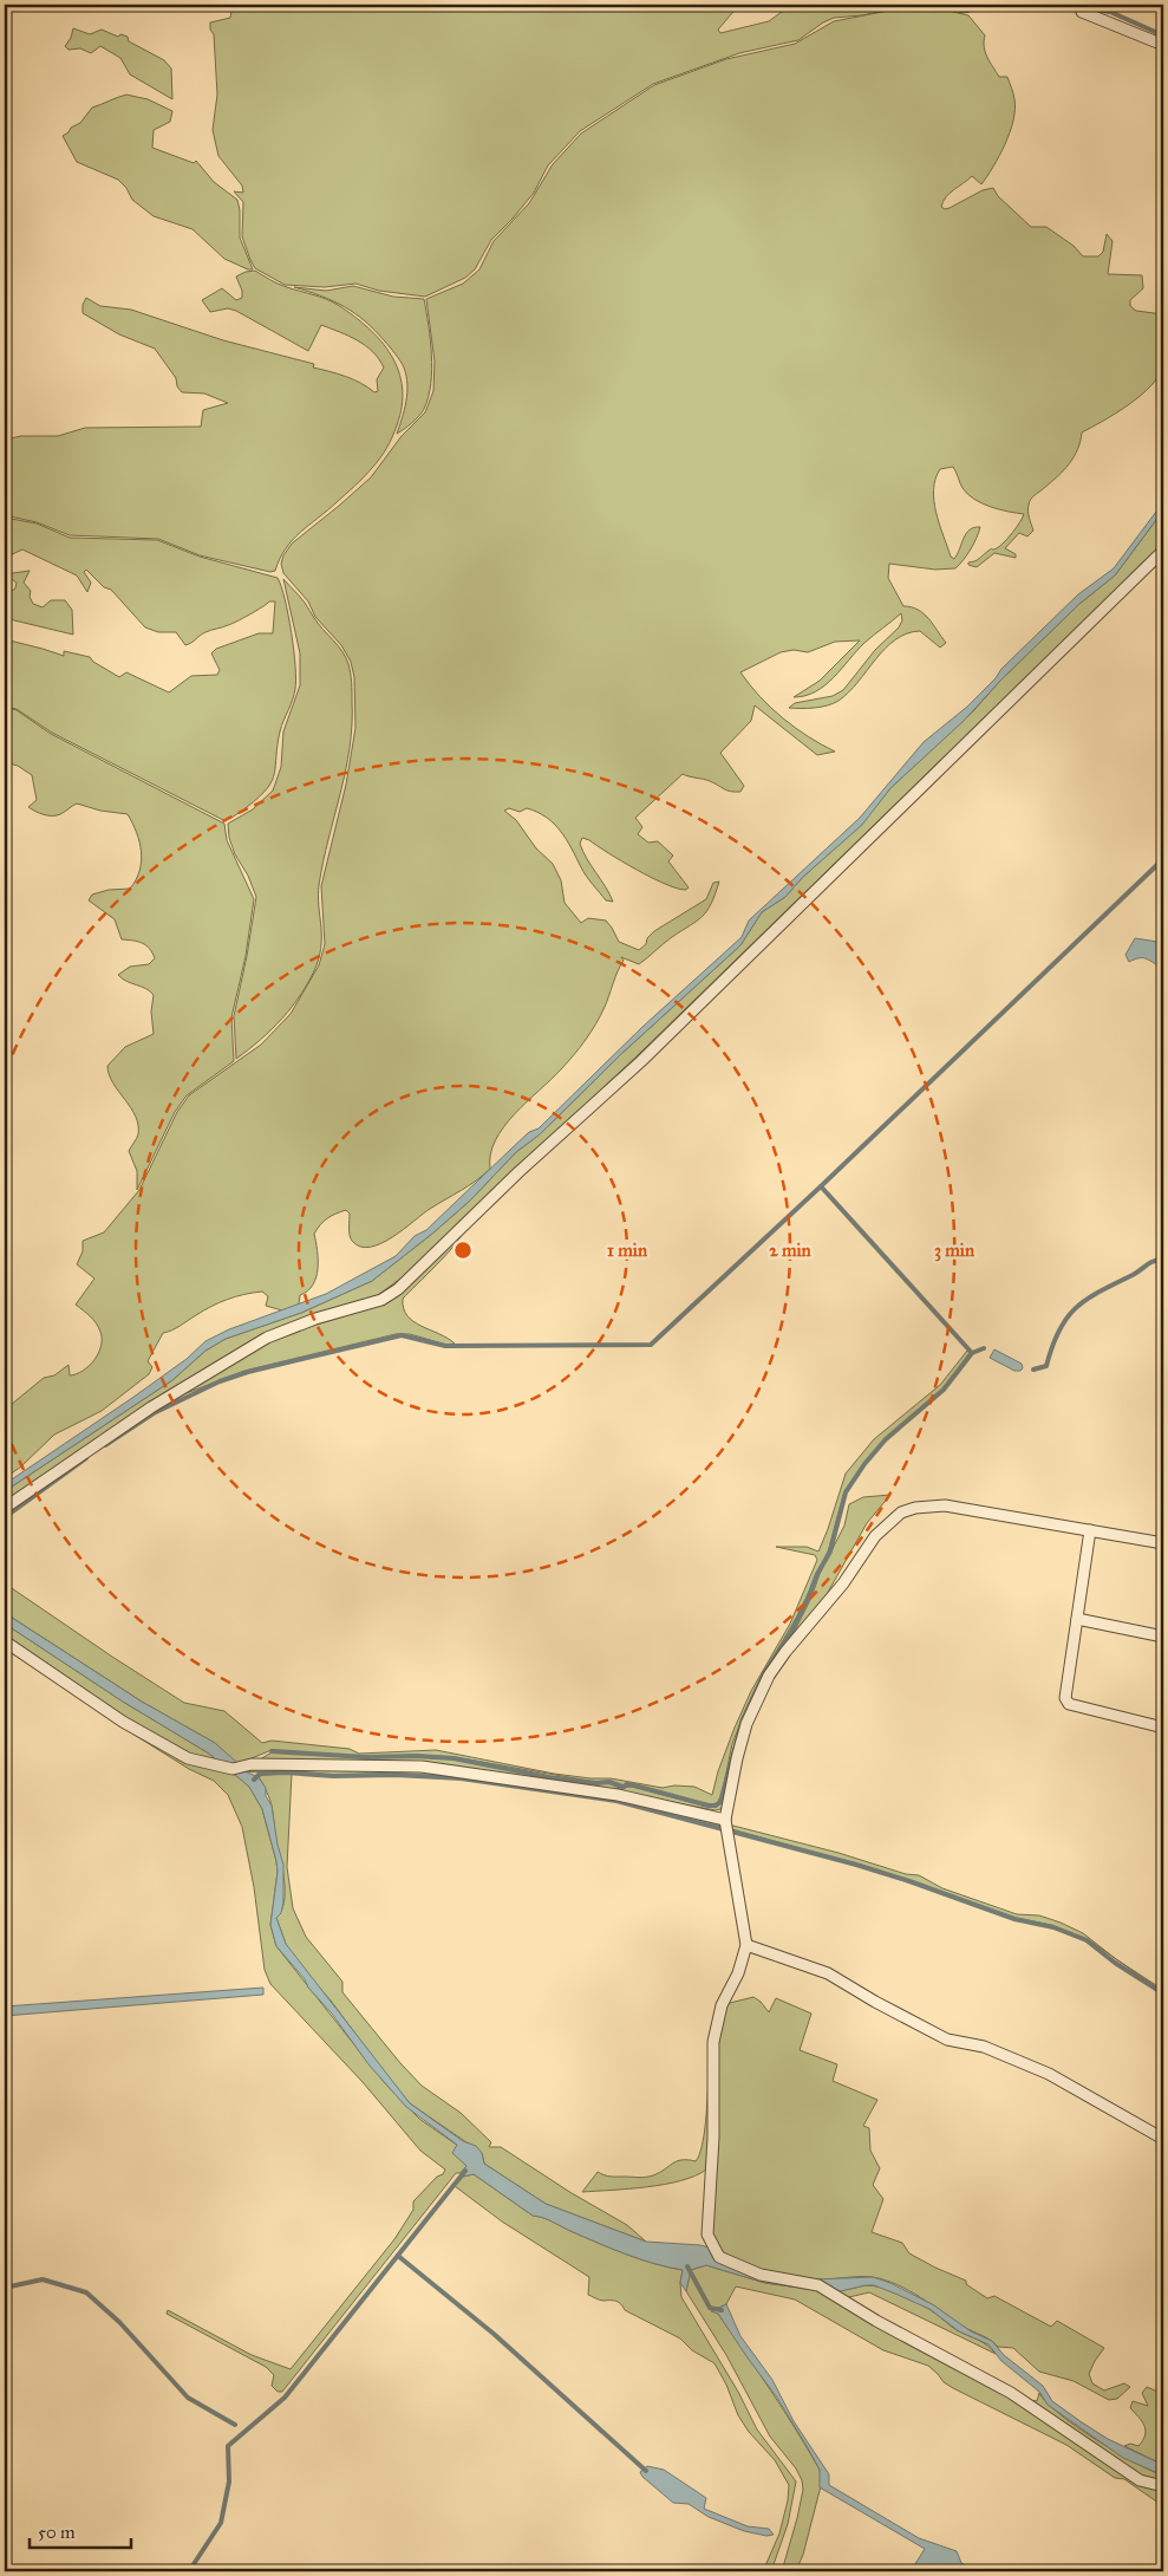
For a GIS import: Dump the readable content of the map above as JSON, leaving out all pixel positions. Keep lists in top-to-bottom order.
{
  "scale_bar": "50 m",
  "rings": ["1 min", "2 min", "3 min"]
}
